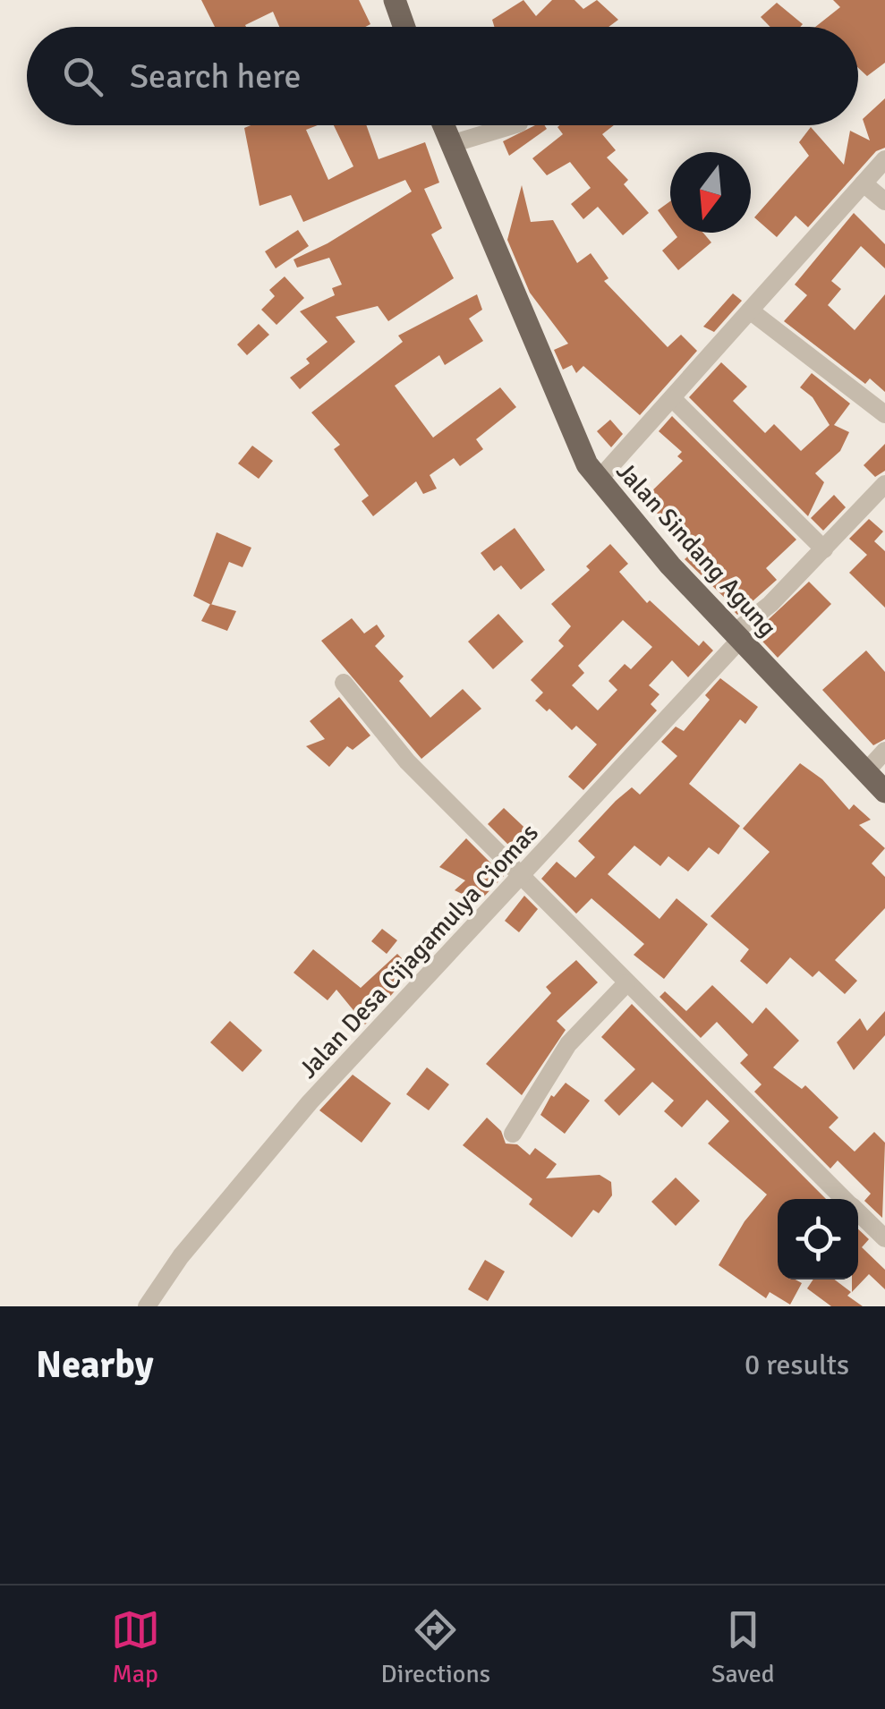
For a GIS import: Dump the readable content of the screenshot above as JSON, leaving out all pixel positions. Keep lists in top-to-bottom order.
{
  "streets": {
    "main road": ["Jalan Sindang Agung"],
    "street": ["Jalan Desa Cijagamulya Ciomas"]
  },
  "crossings": [
    ["Jalan Sindang Agung", "Jalan Desa Cijagamulya Ciomas"]
  ],
  "north": "bottom",
  "page": {
    "search": "Search here",
    "heading": ["Nearby", "0 results"],
    "nav": ["Map", "Directions", "Saved"]
  }
}
